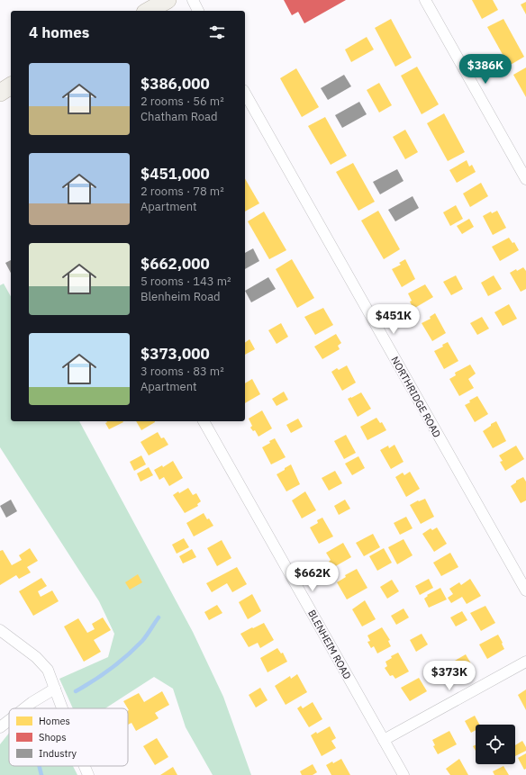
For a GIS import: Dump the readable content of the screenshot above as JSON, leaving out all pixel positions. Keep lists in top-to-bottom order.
{
  "streets": {
    "street": ["NORTHRIDGE ROAD", "BLENHEIM ROAD"]
  },
  "legend": ["Homes", "Shops", "Industry"],
  "page": {
    "heading": "4 homes",
    "price": [
      "$386K",
      "$451K",
      "$662K",
      "$373K"
    ],
    "list": [
      {
        "name": "$386,000",
        "note": "2 rooms · 56 m² · Chatham Road"
      },
      {
        "name": "$451,000",
        "note": "2 rooms · 78 m² · Apartment"
      },
      {
        "name": "$662,000",
        "note": "5 rooms · 143 m² · Blenheim Road"
      },
      {
        "name": "$373,000",
        "note": "3 rooms · 83 m² · Apartment"
      }
    ]
  }
}
